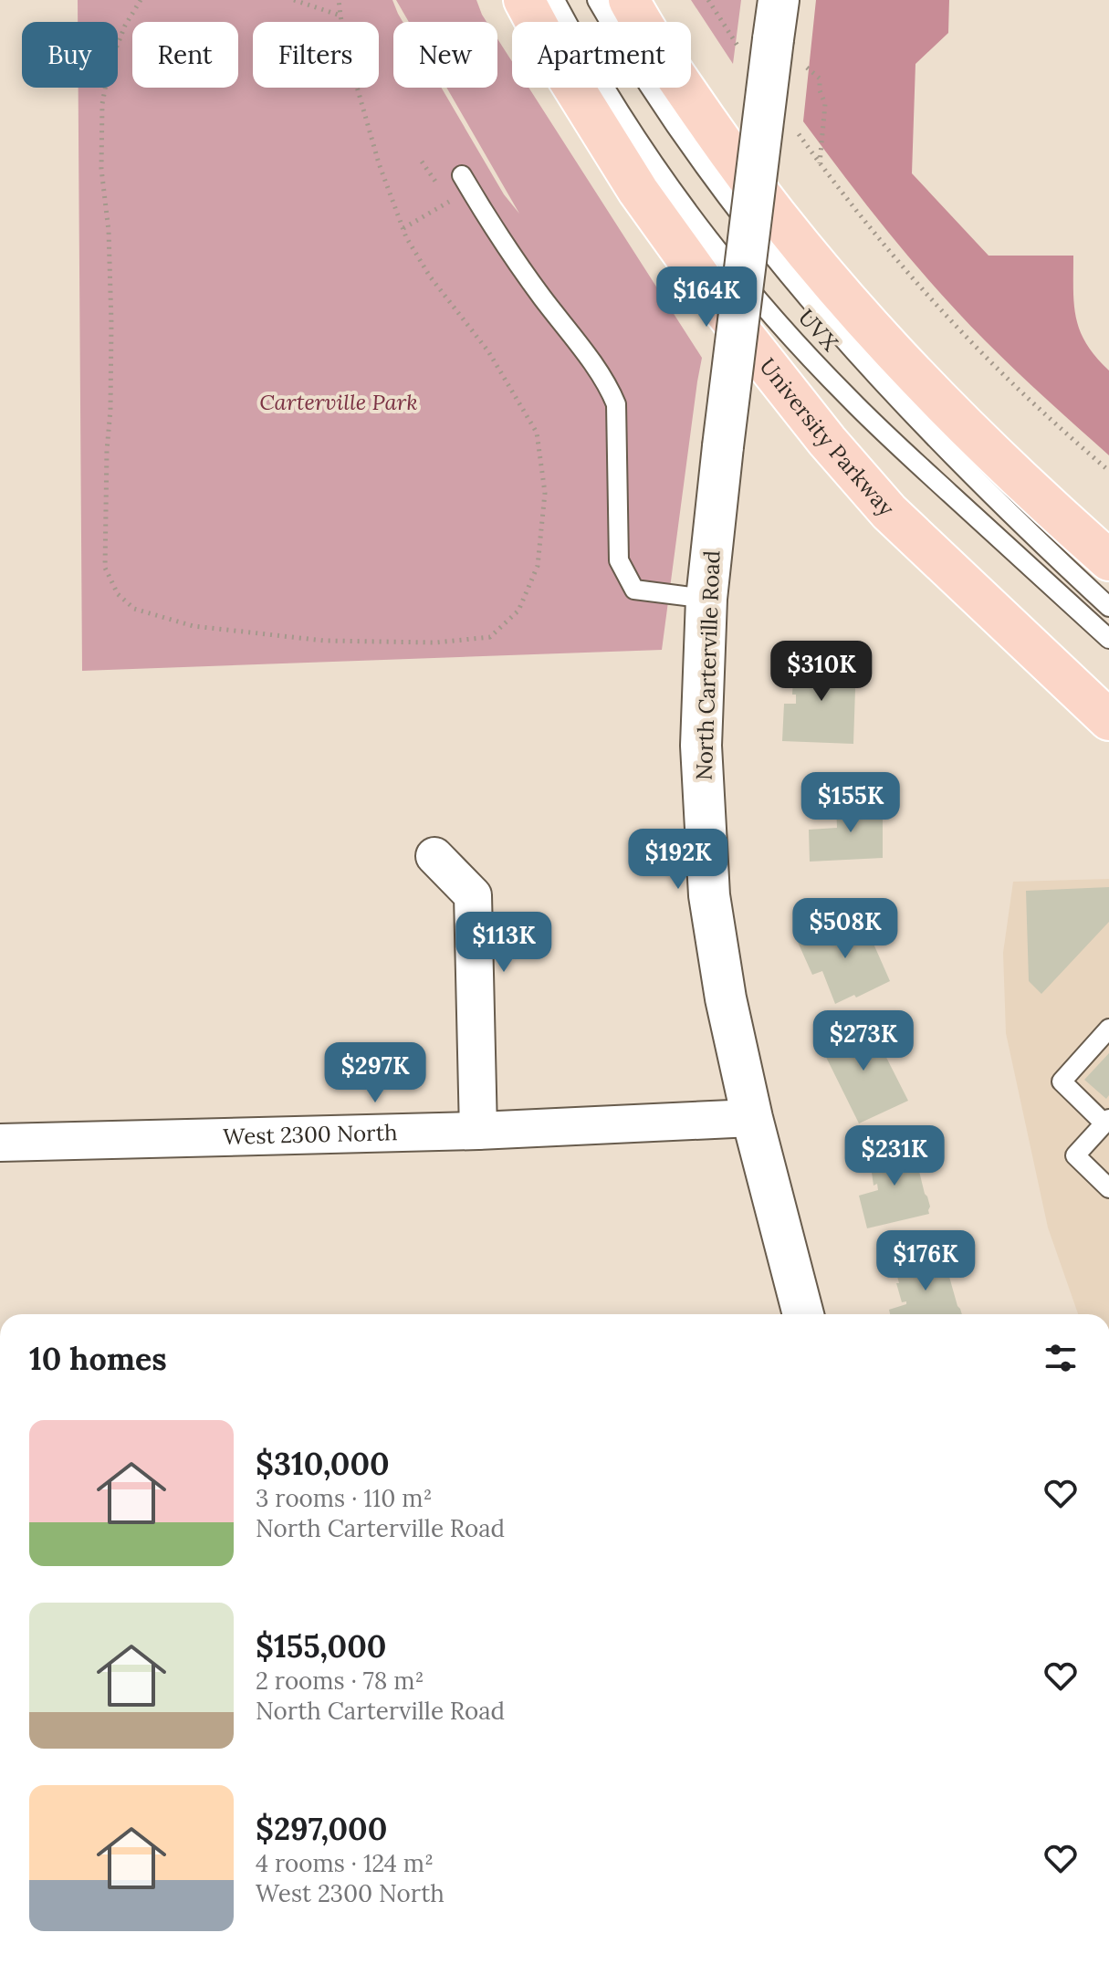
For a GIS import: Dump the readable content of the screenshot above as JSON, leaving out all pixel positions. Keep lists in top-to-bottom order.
{
  "streets": {
    "main road": ["University Parkway"],
    "street": ["North Carterville Road", "West 2300 North"],
    "lane": ["UVX"]
  },
  "crossings": [
    ["North Carterville Road", "West 2300 North"]
  ],
  "parks": ["Carterville Park"],
  "page": {
    "chip": [
      "Buy",
      "Rent",
      "Filters",
      "New",
      "Apartment"
    ],
    "price": [
      "$164K",
      "$310K",
      "$155K",
      "$192K",
      "$508K",
      "$113K",
      "$273K",
      "$297K",
      "$231K",
      "$176K"
    ],
    "heading": "10 homes",
    "list": [
      {
        "name": "$310,000",
        "note": "3 rooms · 110 m² · North Carterville Road"
      },
      {
        "name": "$155,000",
        "note": "2 rooms · 78 m² · North Carterville Road"
      },
      {
        "name": "$297,000",
        "note": "4 rooms · 124 m² · West 2300 North"
      }
    ]
  }
}
